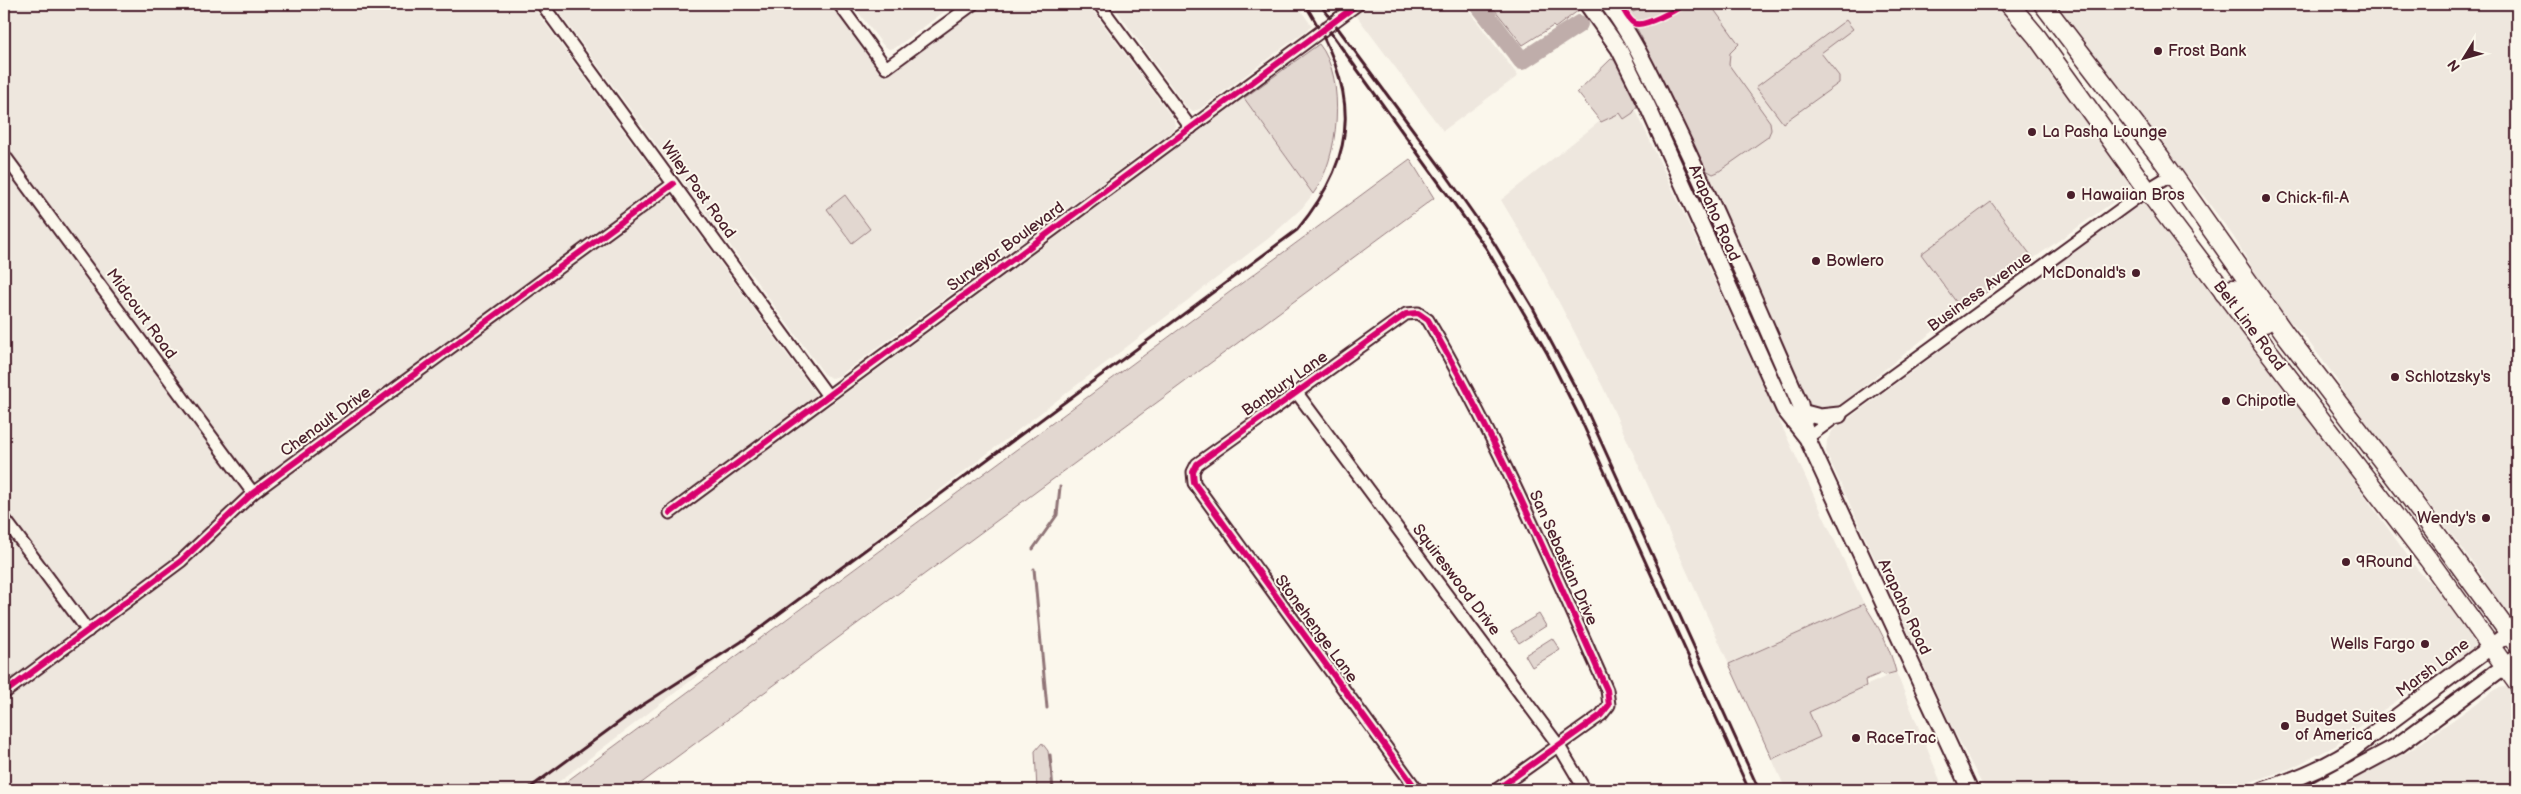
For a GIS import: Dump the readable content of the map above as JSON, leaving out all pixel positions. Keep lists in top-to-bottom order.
{
  "streets": {
    "main road": ["Arapaho Road", "Belt Line Road", "Marsh Lane"],
    "street": [
      "Wiley Post Road",
      "Surveyor Boulevard",
      "Business Avenue",
      "Midcourt Road",
      "Banbury Lane",
      "Chenault Drive",
      "San Sebastian Drive",
      "Squireswood Drive",
      "Stonehenge Lane"
    ]
  },
  "crossings": [
    ["Wiley Post Road", "Surveyor Boulevard"],
    ["Wiley Post Road", "Chenault Drive"],
    ["Arapaho Road", "Business Avenue"],
    ["Business Avenue", "Belt Line Road"],
    ["Midcourt Road", "Chenault Drive"],
    ["Belt Line Road", "Marsh Lane"],
    ["Banbury Lane", "San Sebastian Drive"],
    ["Banbury Lane", "Squireswood Drive"],
    ["Banbury Lane", "Stonehenge Lane"],
    ["San Sebastian Drive", "Squireswood Drive"]
  ],
  "places": [
    "Frost Bank",
    "La Pasha Lounge",
    "Hawaiian Bros",
    "Chick-fil-A",
    "Bowlero",
    "McDonald's",
    "Schlotzsky's",
    "Chipotle",
    "Wendy's",
    "9Round",
    "Wells Fargo",
    "Budget Suites of America",
    "RaceTrac"
  ],
  "north": "bottom left"
}
